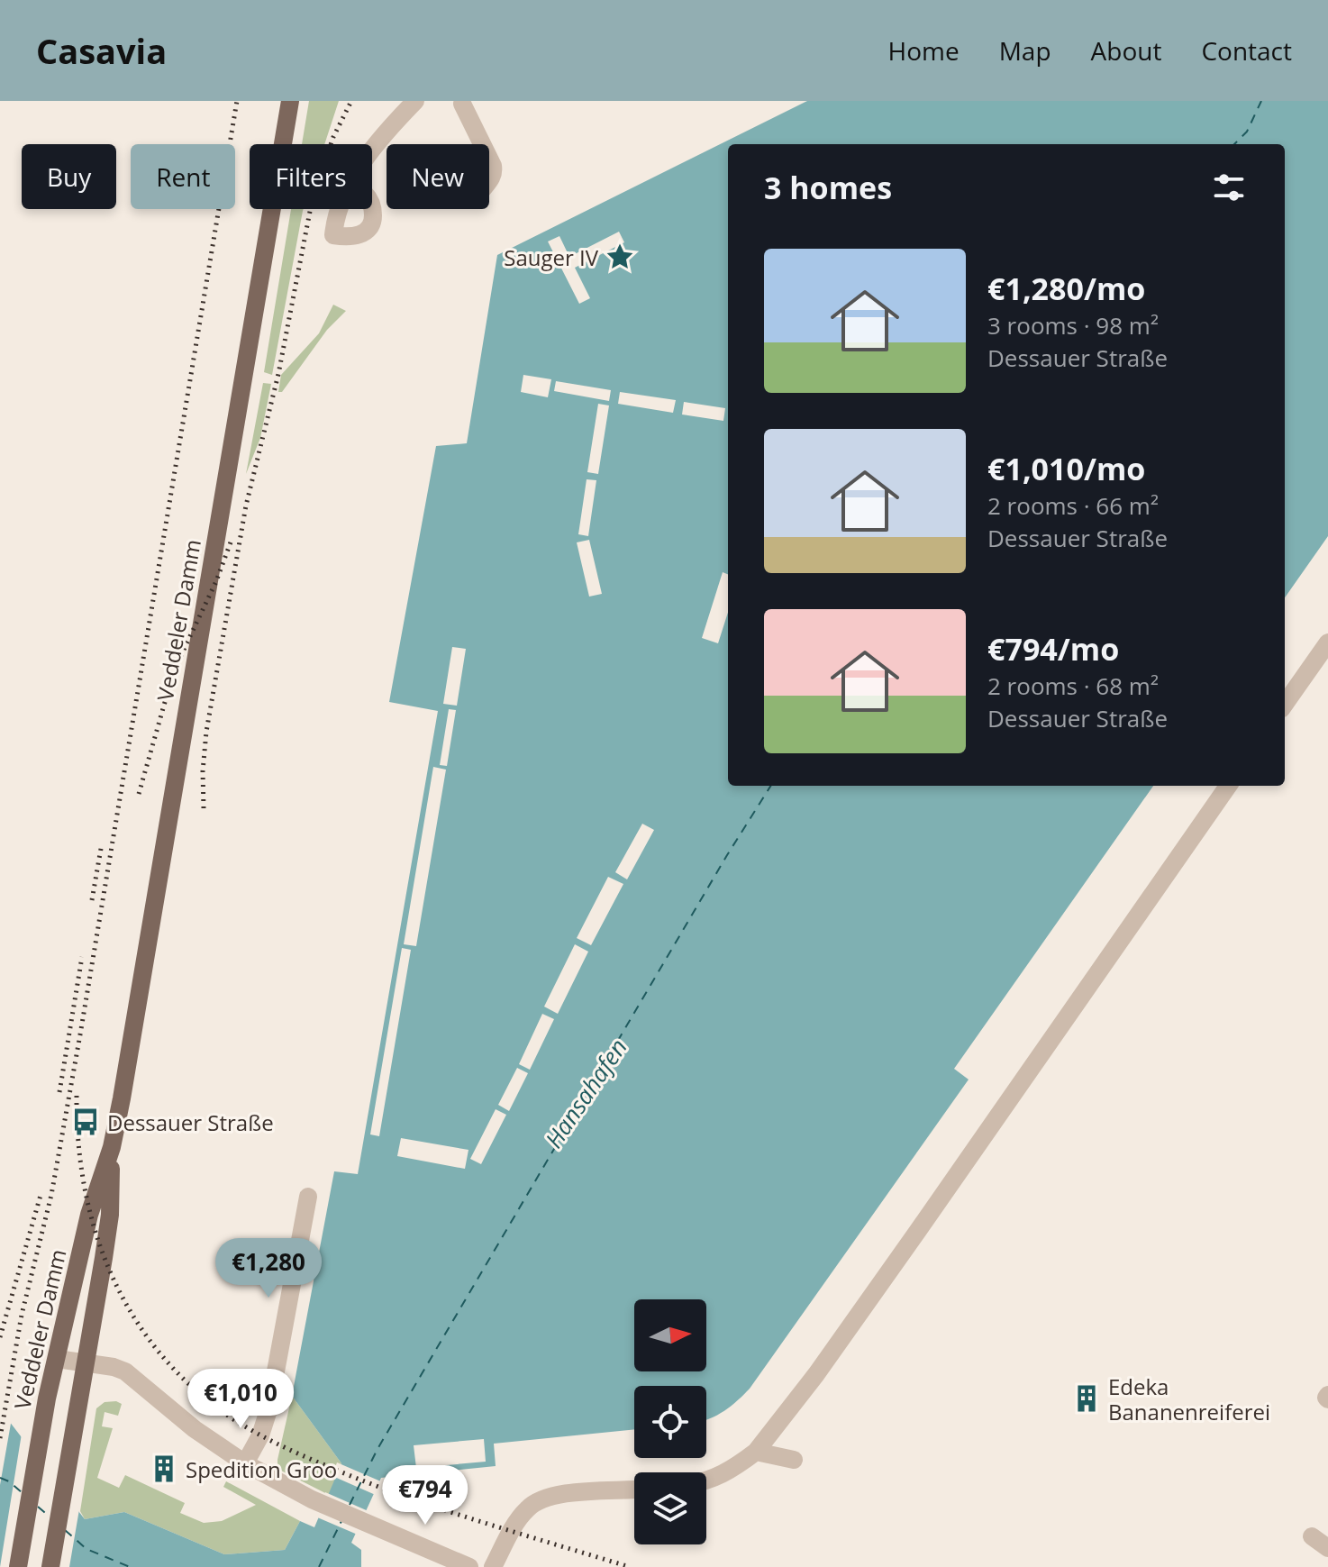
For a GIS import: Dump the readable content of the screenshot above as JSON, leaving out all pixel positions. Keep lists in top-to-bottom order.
{
  "streets": {
    "main road": ["Veddeler Damm"]
  },
  "water": ["Hansahafen"],
  "places": {
    "place": ["Sauger IV"],
    "bus stop": ["Dessauer Straße"],
    "building": ["Edeka Bananenreiferei", "Spedition Groo"]
  },
  "north": "right",
  "page": {
    "header": "Casavia",
    "nav": [
      "Home",
      "Map",
      "About",
      "Contact"
    ],
    "chip": [
      "Buy",
      "Rent",
      "Filters",
      "New"
    ],
    "heading": "3 homes",
    "list": [
      {
        "name": "€1,280/mo",
        "note": "3 rooms · 98 m² · Dessauer Straße"
      },
      {
        "name": "€1,010/mo",
        "note": "2 rooms · 66 m² · Dessauer Straße"
      },
      {
        "name": "€794/mo",
        "note": "2 rooms · 68 m² · Dessauer Straße"
      }
    ],
    "price": ["€1,280", "€1,010", "€794"]
  }
}
